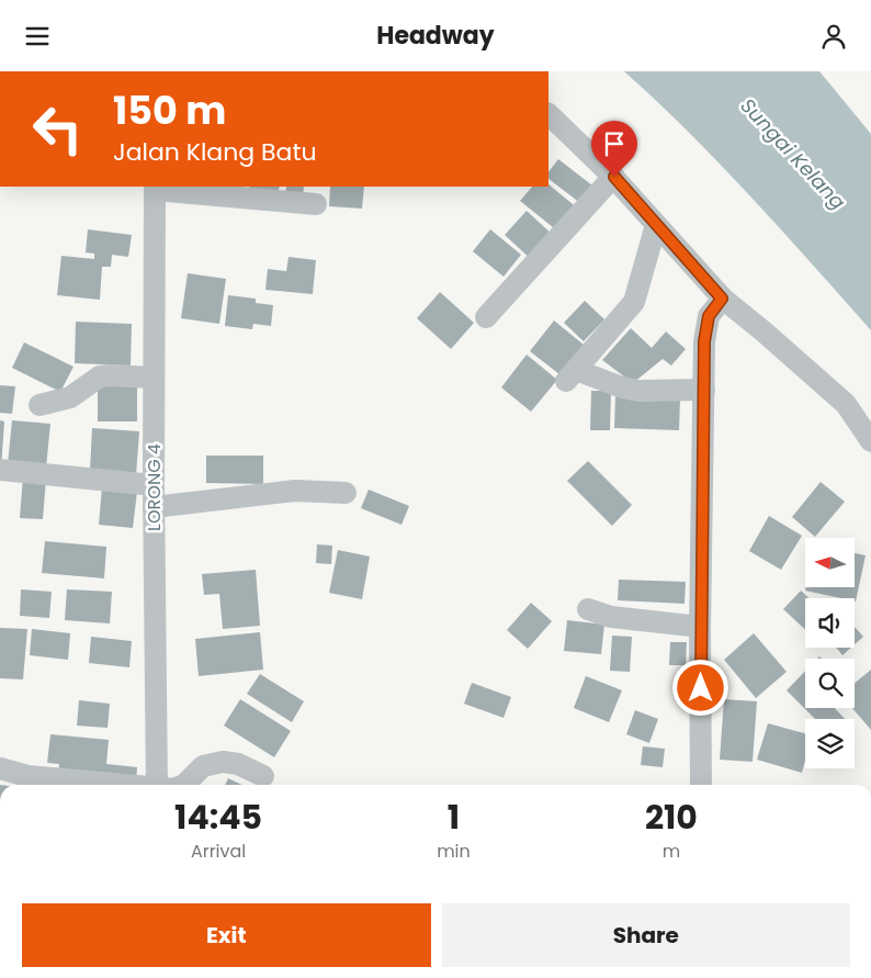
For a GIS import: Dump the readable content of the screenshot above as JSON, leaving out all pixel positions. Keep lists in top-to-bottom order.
{
  "streets": {
    "street": ["LORONG 4"]
  },
  "water": ["Sungai Kelang"],
  "north": "left",
  "page": {
    "header": "Headway",
    "turn": ["150 m", "Jalan Klang Batu"],
    "eta": [
      "14:45",
      "Arrival",
      "1",
      "min",
      "210",
      "m"
    ],
    "buttons": ["Exit", "Share"]
  }
}
